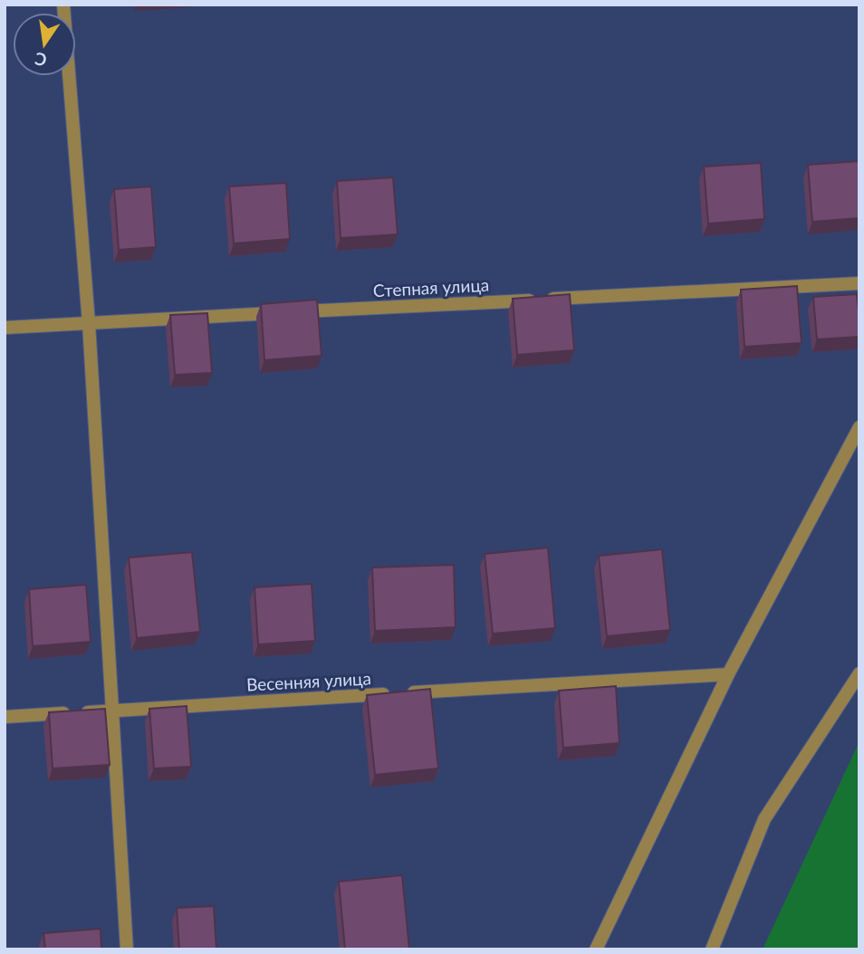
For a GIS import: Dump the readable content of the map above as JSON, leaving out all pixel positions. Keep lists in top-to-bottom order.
{
  "streets": {
    "street": ["Степная улица", "Весенняя улица"]
  },
  "north": "bottom"
}
